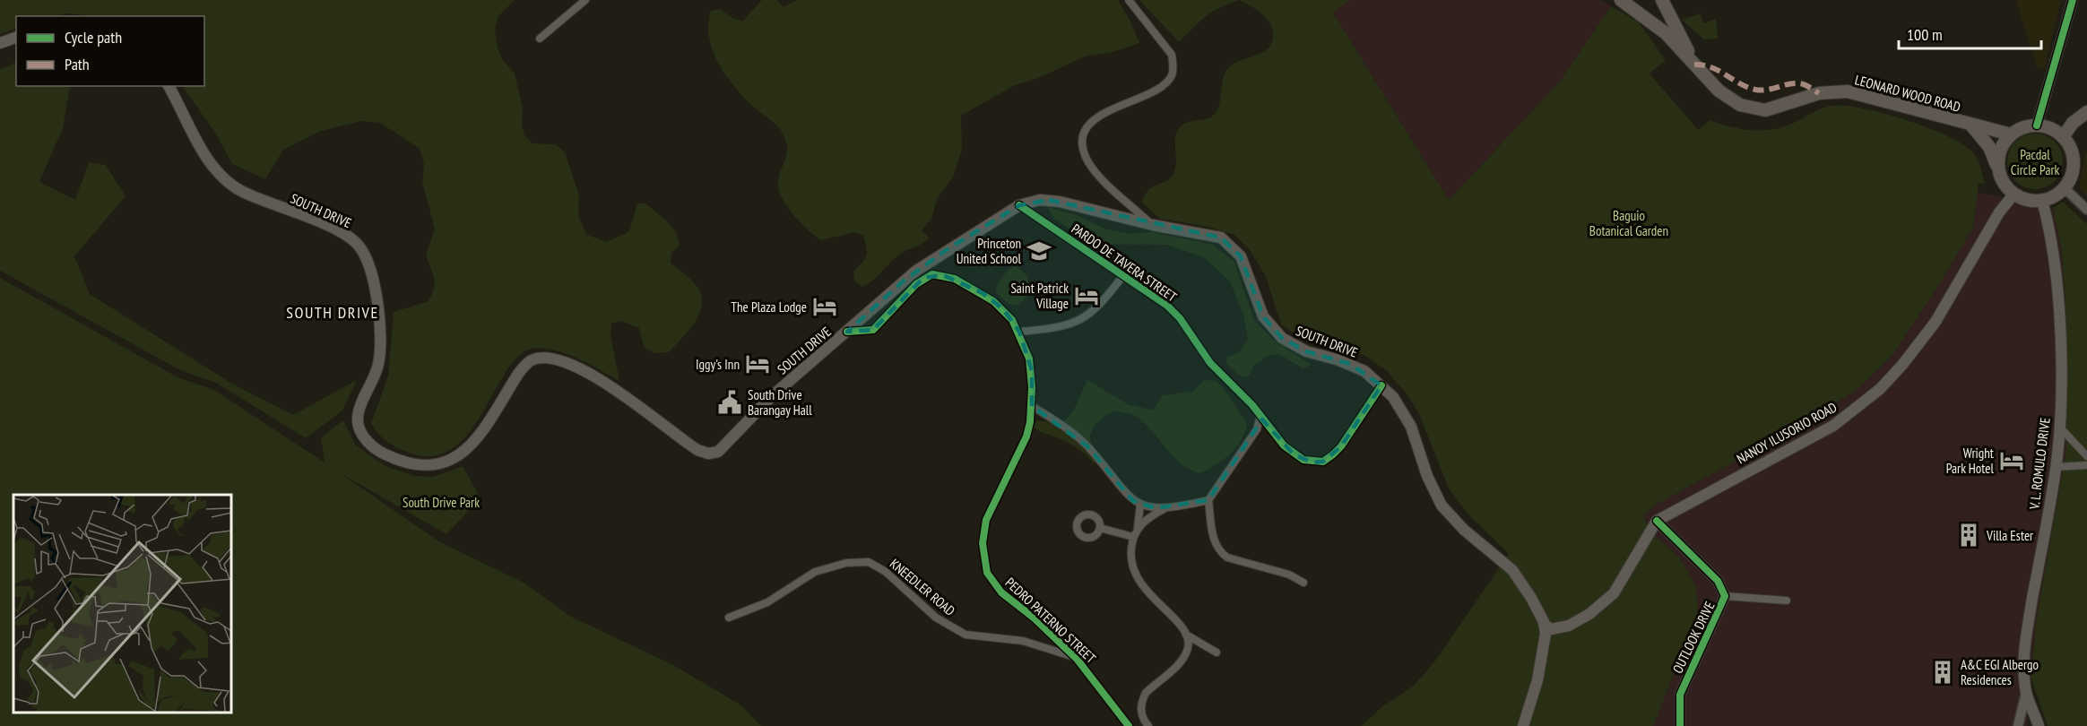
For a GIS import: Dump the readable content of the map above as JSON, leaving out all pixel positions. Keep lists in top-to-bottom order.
{
  "streets": {
    "main road": [
      "LEONARD WOOD ROAD",
      "SOUTH DRIVE",
      "NANOY ILUSORIO ROAD",
      "V. L. ROMULO DRIVE"
    ],
    "street": [
      "PARDO DE TAVERA STREET",
      "KNEEDLER ROAD",
      "PEDRO PATERNO STREET",
      "OUTLOOK DRIVE"
    ]
  },
  "crossings": [
    ["LEONARD WOOD ROAD", "NANOY ILUSORIO ROAD"],
    ["LEONARD WOOD ROAD", "V. L. ROMULO DRIVE"],
    ["SOUTH DRIVE", "PARDO DE TAVERA STREET"],
    ["SOUTH DRIVE", "PEDRO PATERNO STREET"],
    ["NANOY ILUSORIO ROAD", "V. L. ROMULO DRIVE"],
    ["NANOY ILUSORIO ROAD", "OUTLOOK DRIVE"],
    ["KNEEDLER ROAD", "PEDRO PATERNO STREET"]
  ],
  "districts": ["SOUTH DRIVE"],
  "parks": ["Pacdal Circle Park", "Baguio Botanical Garden", "South Drive Park"],
  "places": {
    "school or university": ["Princeton United School"],
    "hotel": [
      "Saint Patrick Village",
      "The Plaza Lodge",
      "Iggy's Inn",
      "Wright Park Hotel"
    ],
    "public building": ["South Drive Barangay Hall"],
    "building": ["Villa Ester", "A&C EGI Albergo Residences"]
  },
  "legend": ["Cycle path", "Path"],
  "scale_bar": "100 m"
}
